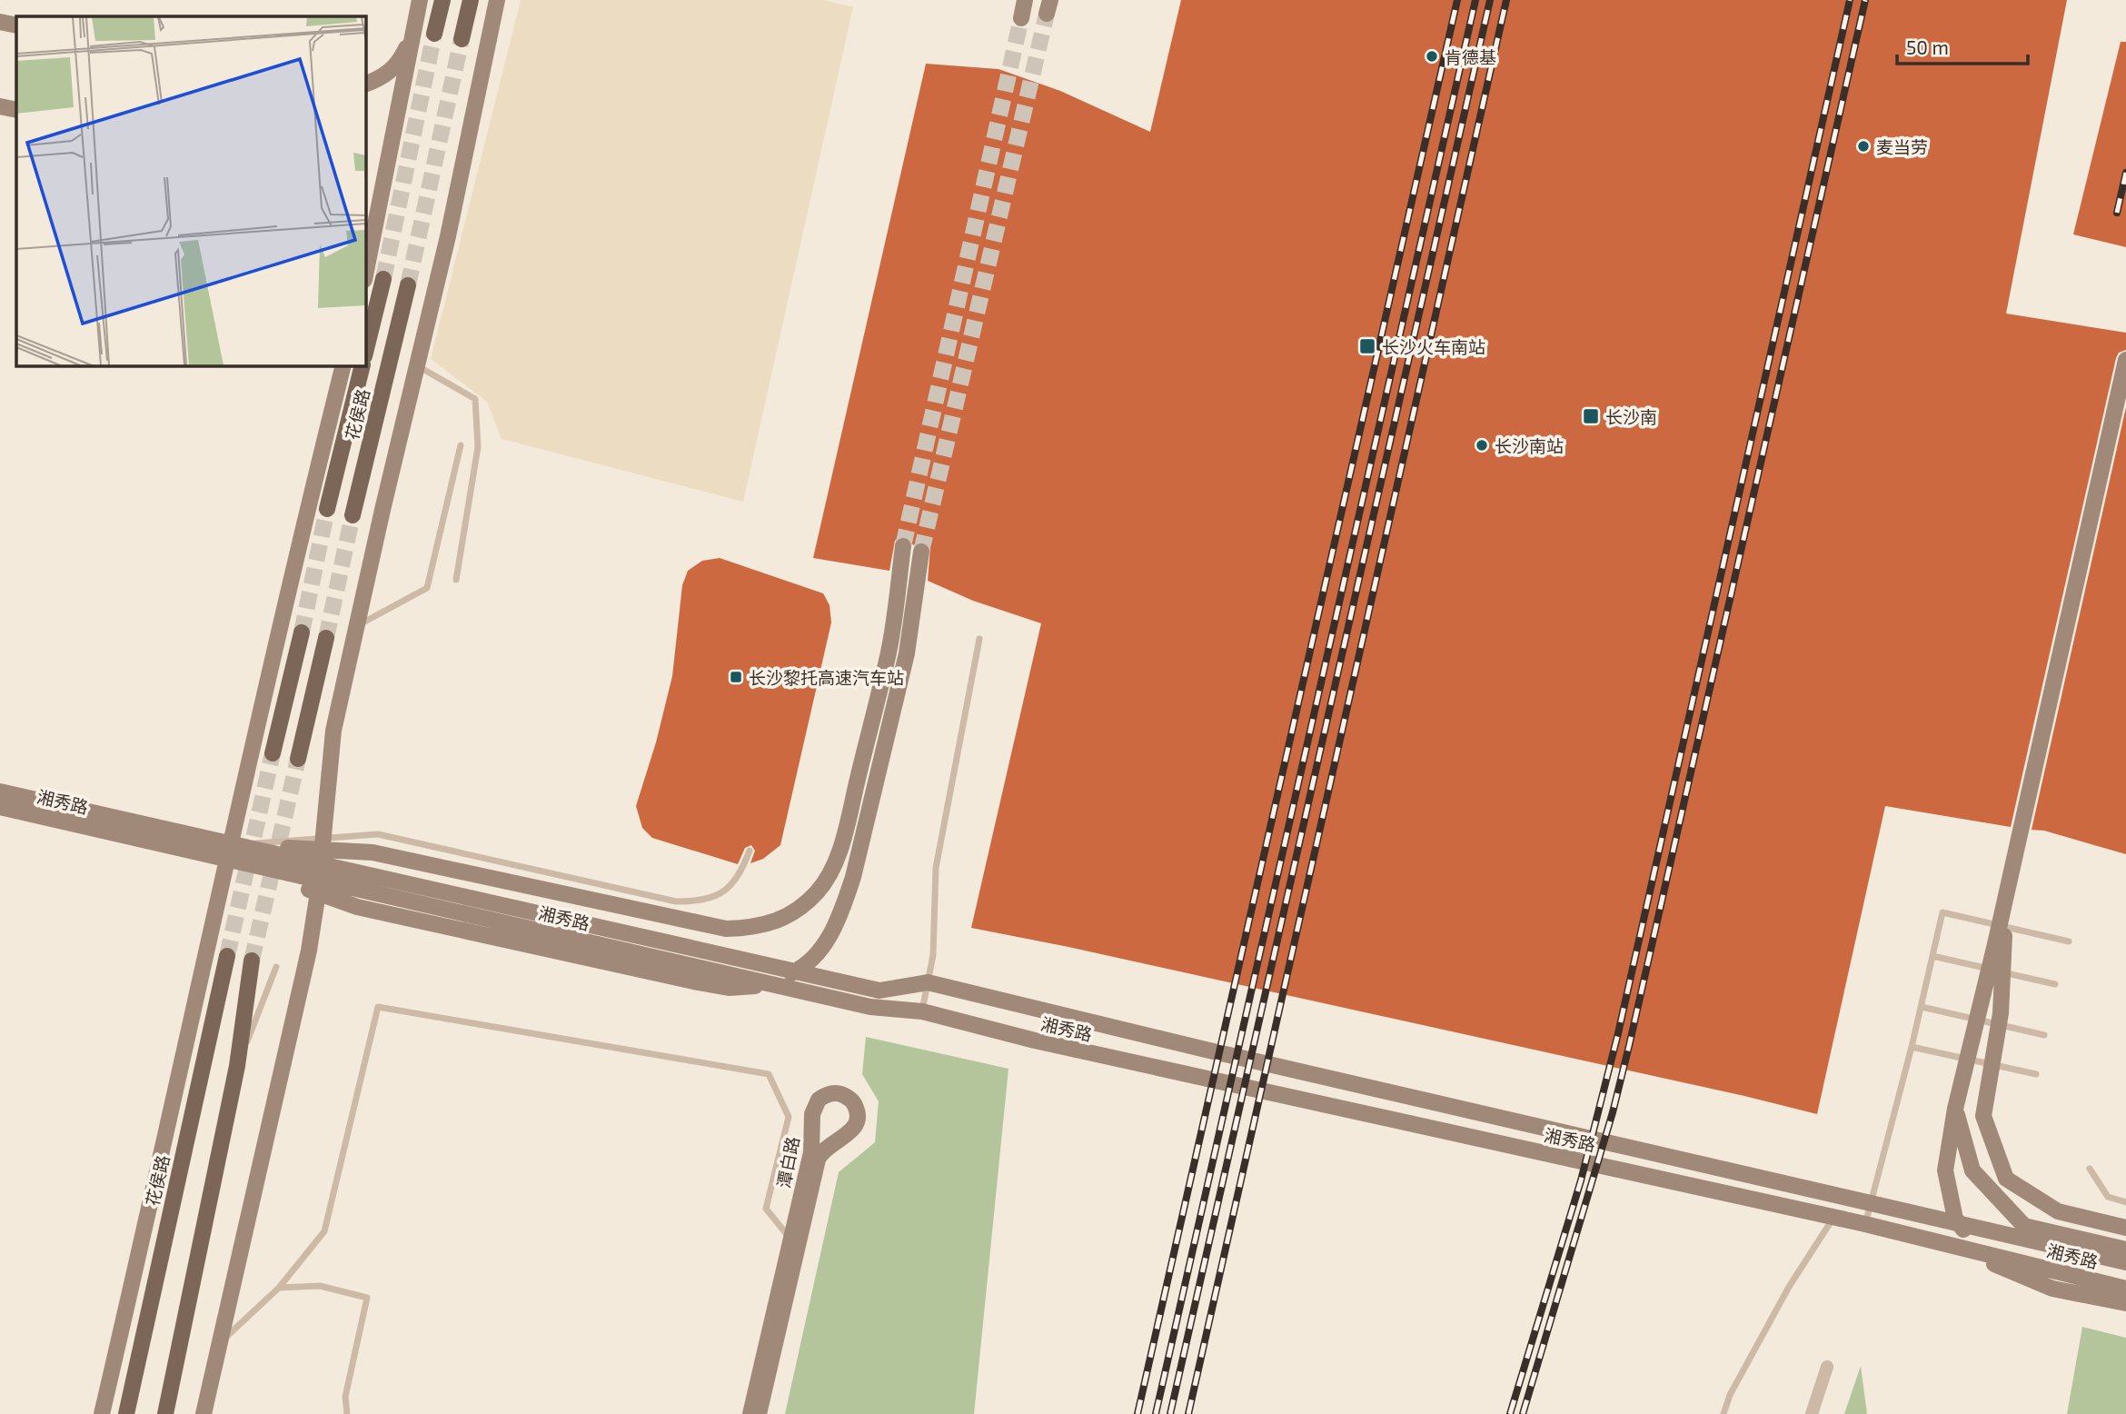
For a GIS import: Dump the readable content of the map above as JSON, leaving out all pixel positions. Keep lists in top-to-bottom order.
{
  "streets": {
    "main road": ["花侯路", "湘秀路", "潭白路"]
  },
  "places": {
    "other": ["肯德基", "麦当劳", "长沙南站"],
    "transit": ["长沙火车南站", "长沙南", "长沙黎托高速汽车站"]
  },
  "scale_bar": "50 m"
}
